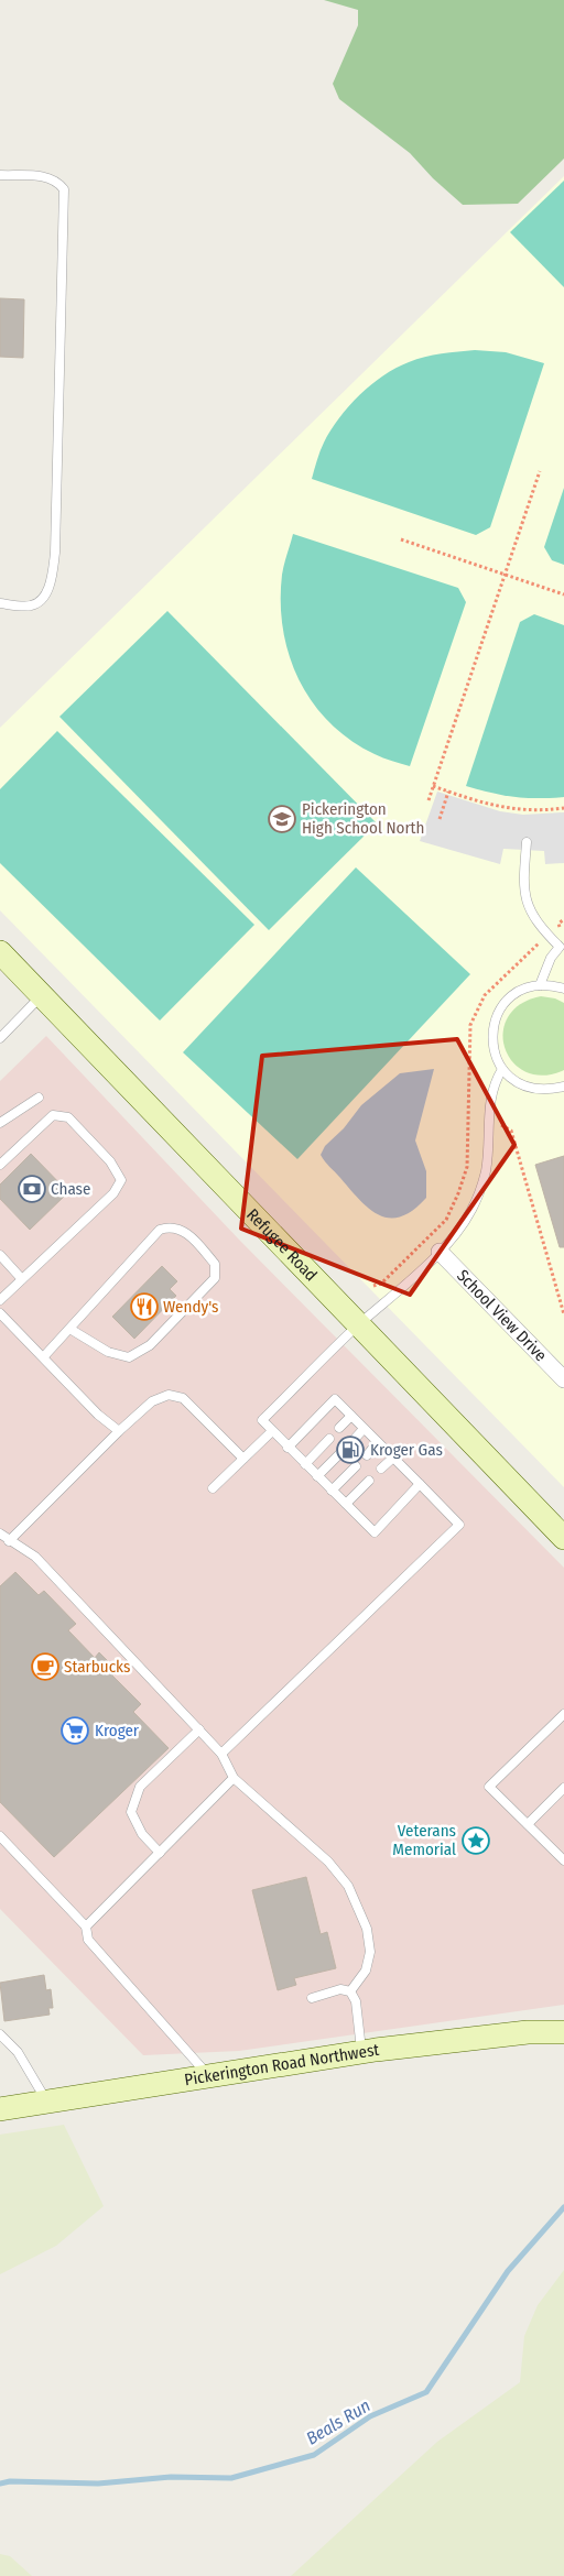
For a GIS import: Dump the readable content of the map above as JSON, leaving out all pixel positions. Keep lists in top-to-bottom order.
{
  "streets": {
    "main road": ["Refugee Road", "Pickerington Road Northwest"],
    "street": ["School View Drive"]
  },
  "water": ["Beals Run"],
  "places": {
    "school or university": ["Pickerington High School North"],
    "bank": ["Chase"],
    "restaurant": ["Wendy's"],
    "fuel station": ["Kroger Gas"],
    "cafe": ["Starbucks"],
    "supermarket": ["Kroger"],
    "place": ["Veterans Memorial"]
  }
}
